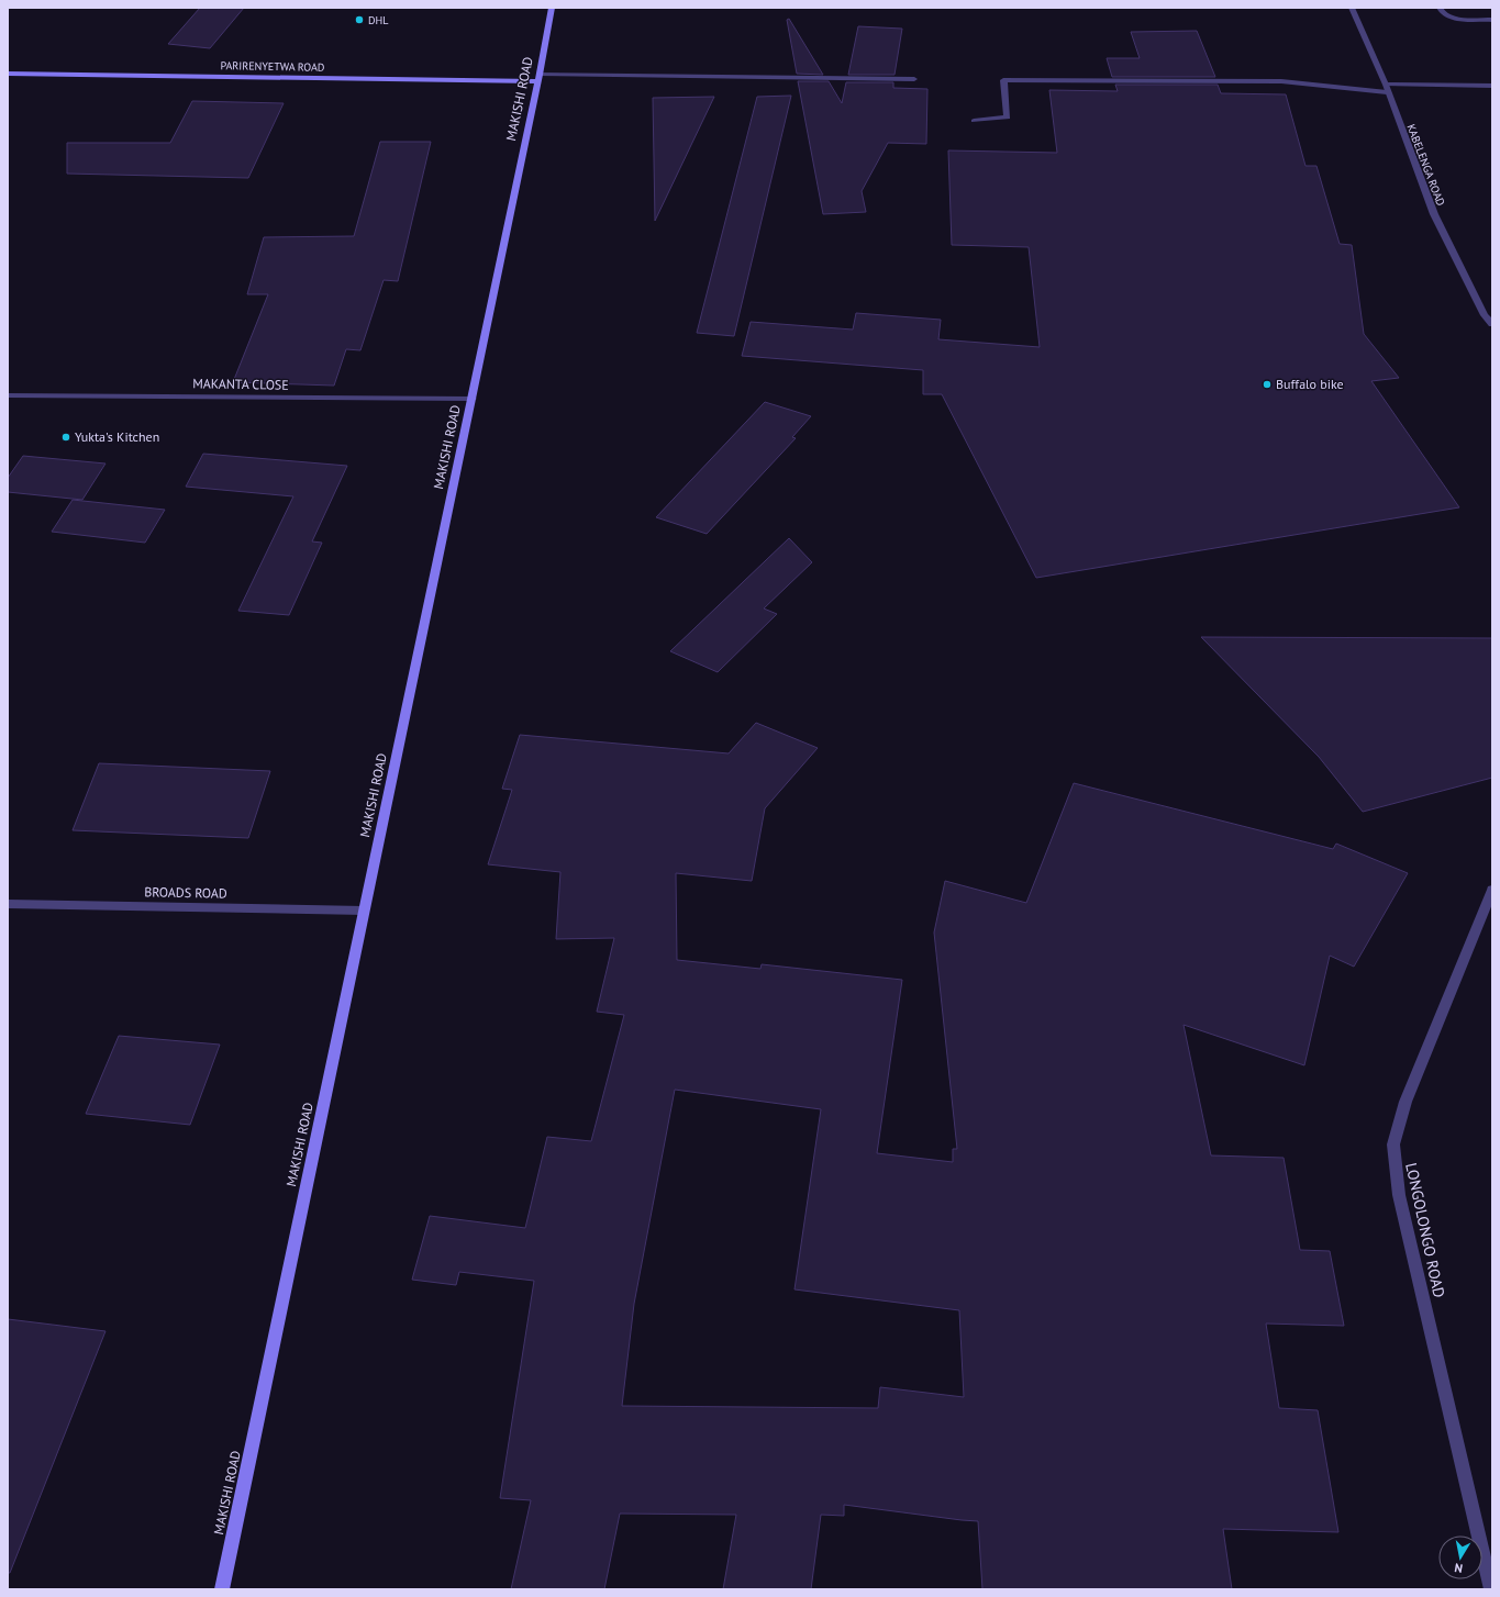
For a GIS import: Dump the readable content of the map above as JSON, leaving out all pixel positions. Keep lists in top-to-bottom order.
{
  "streets": {
    "main road": ["PARIRENYETWA ROAD", "MAKISHI ROAD"],
    "street": [
      "KABELENGA ROAD",
      "MAKANTA CLOSE",
      "BROADS ROAD",
      "LONGOLONGO ROAD"
    ]
  },
  "crossings": [
    ["PARIRENYETWA ROAD", "MAKISHI ROAD"],
    ["MAKISHI ROAD", "MAKANTA CLOSE"],
    ["MAKISHI ROAD", "BROADS ROAD"]
  ],
  "places": ["DHL", "Buffalo bike", "Yukta's Kitchen"],
  "north": "bottom"
}
